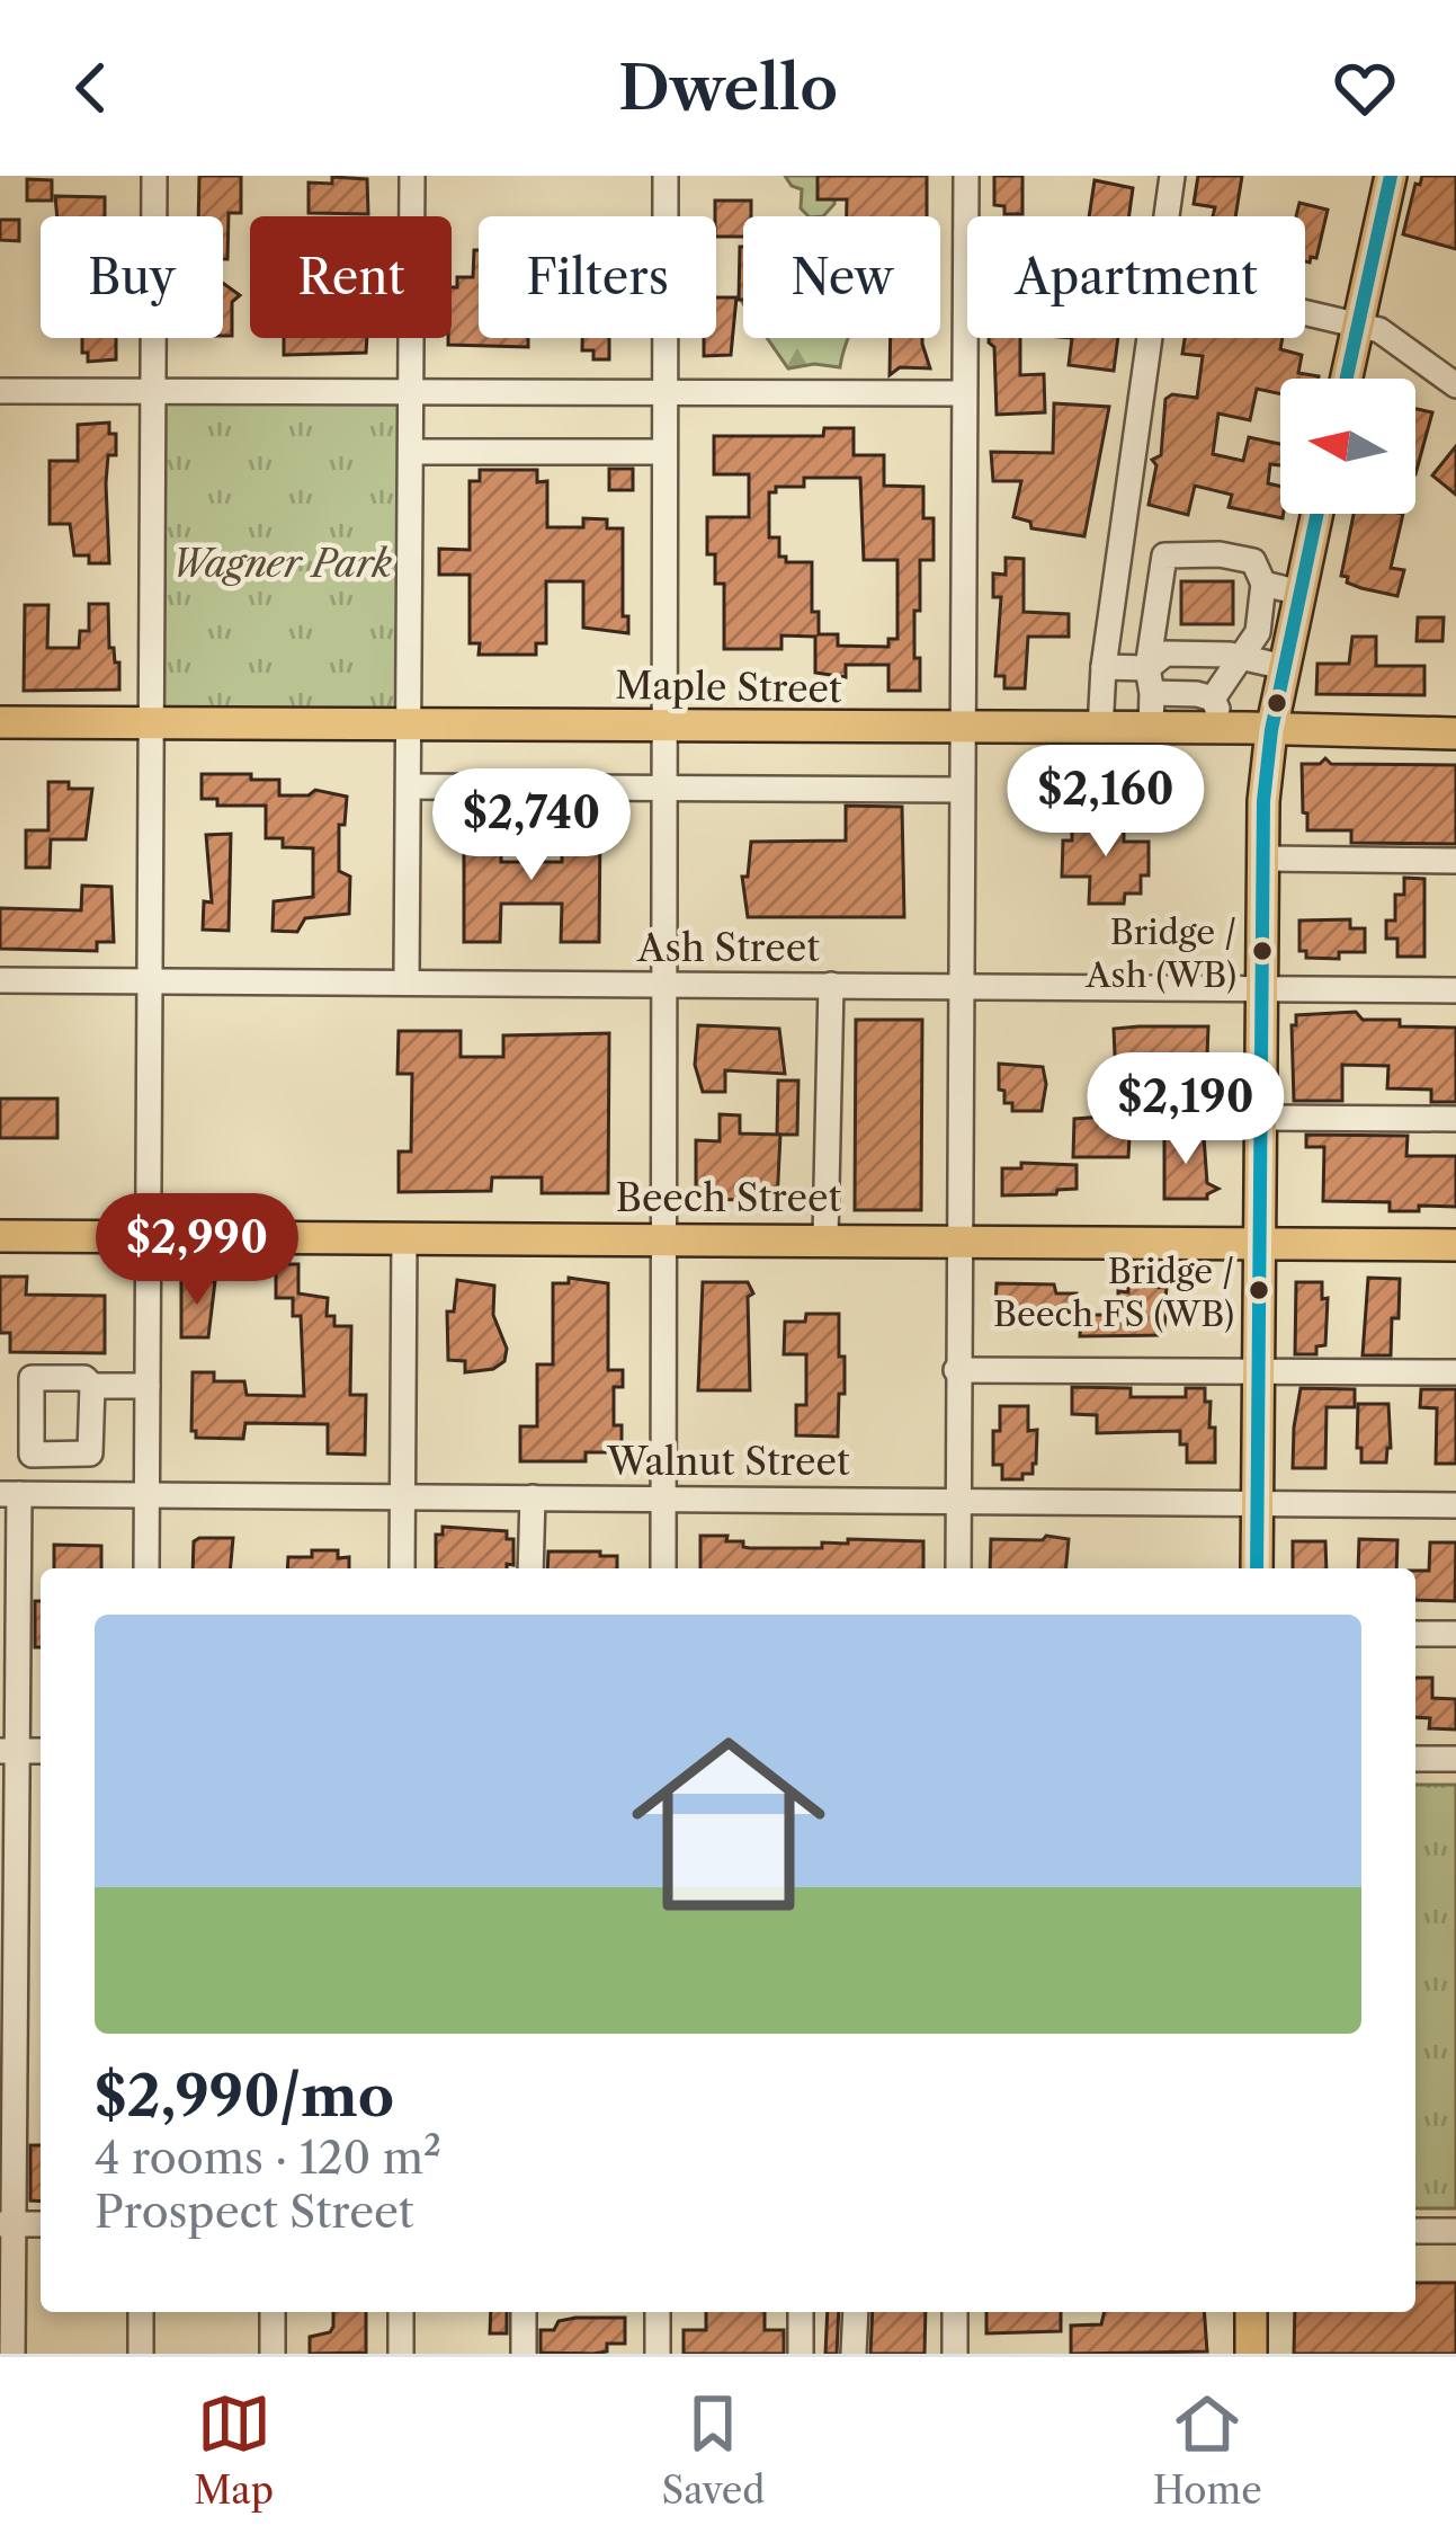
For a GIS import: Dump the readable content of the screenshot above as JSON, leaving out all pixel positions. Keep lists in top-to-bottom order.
{
  "streets": {
    "main road": ["Maple Street", "Beech Street"],
    "street": ["Ash Street", "Walnut Street"]
  },
  "parks": ["Wagner Park"],
  "places": ["Bridge / Ash (WB)", "Bridge / Beech FS (WB)"],
  "north": "left",
  "page": {
    "header": "Dwello",
    "chip": [
      "Buy",
      "Rent",
      "Filters",
      "New",
      "Apartment"
    ],
    "price": [
      "$2,160",
      "$2,740",
      "$2,190",
      "$2,990"
    ],
    "list": [
      {
        "name": "$2,990/mo",
        "note": "4 rooms · 120 m² · Prospect Street"
      }
    ],
    "tabs": ["Map", "Saved", "Home"]
  }
}
